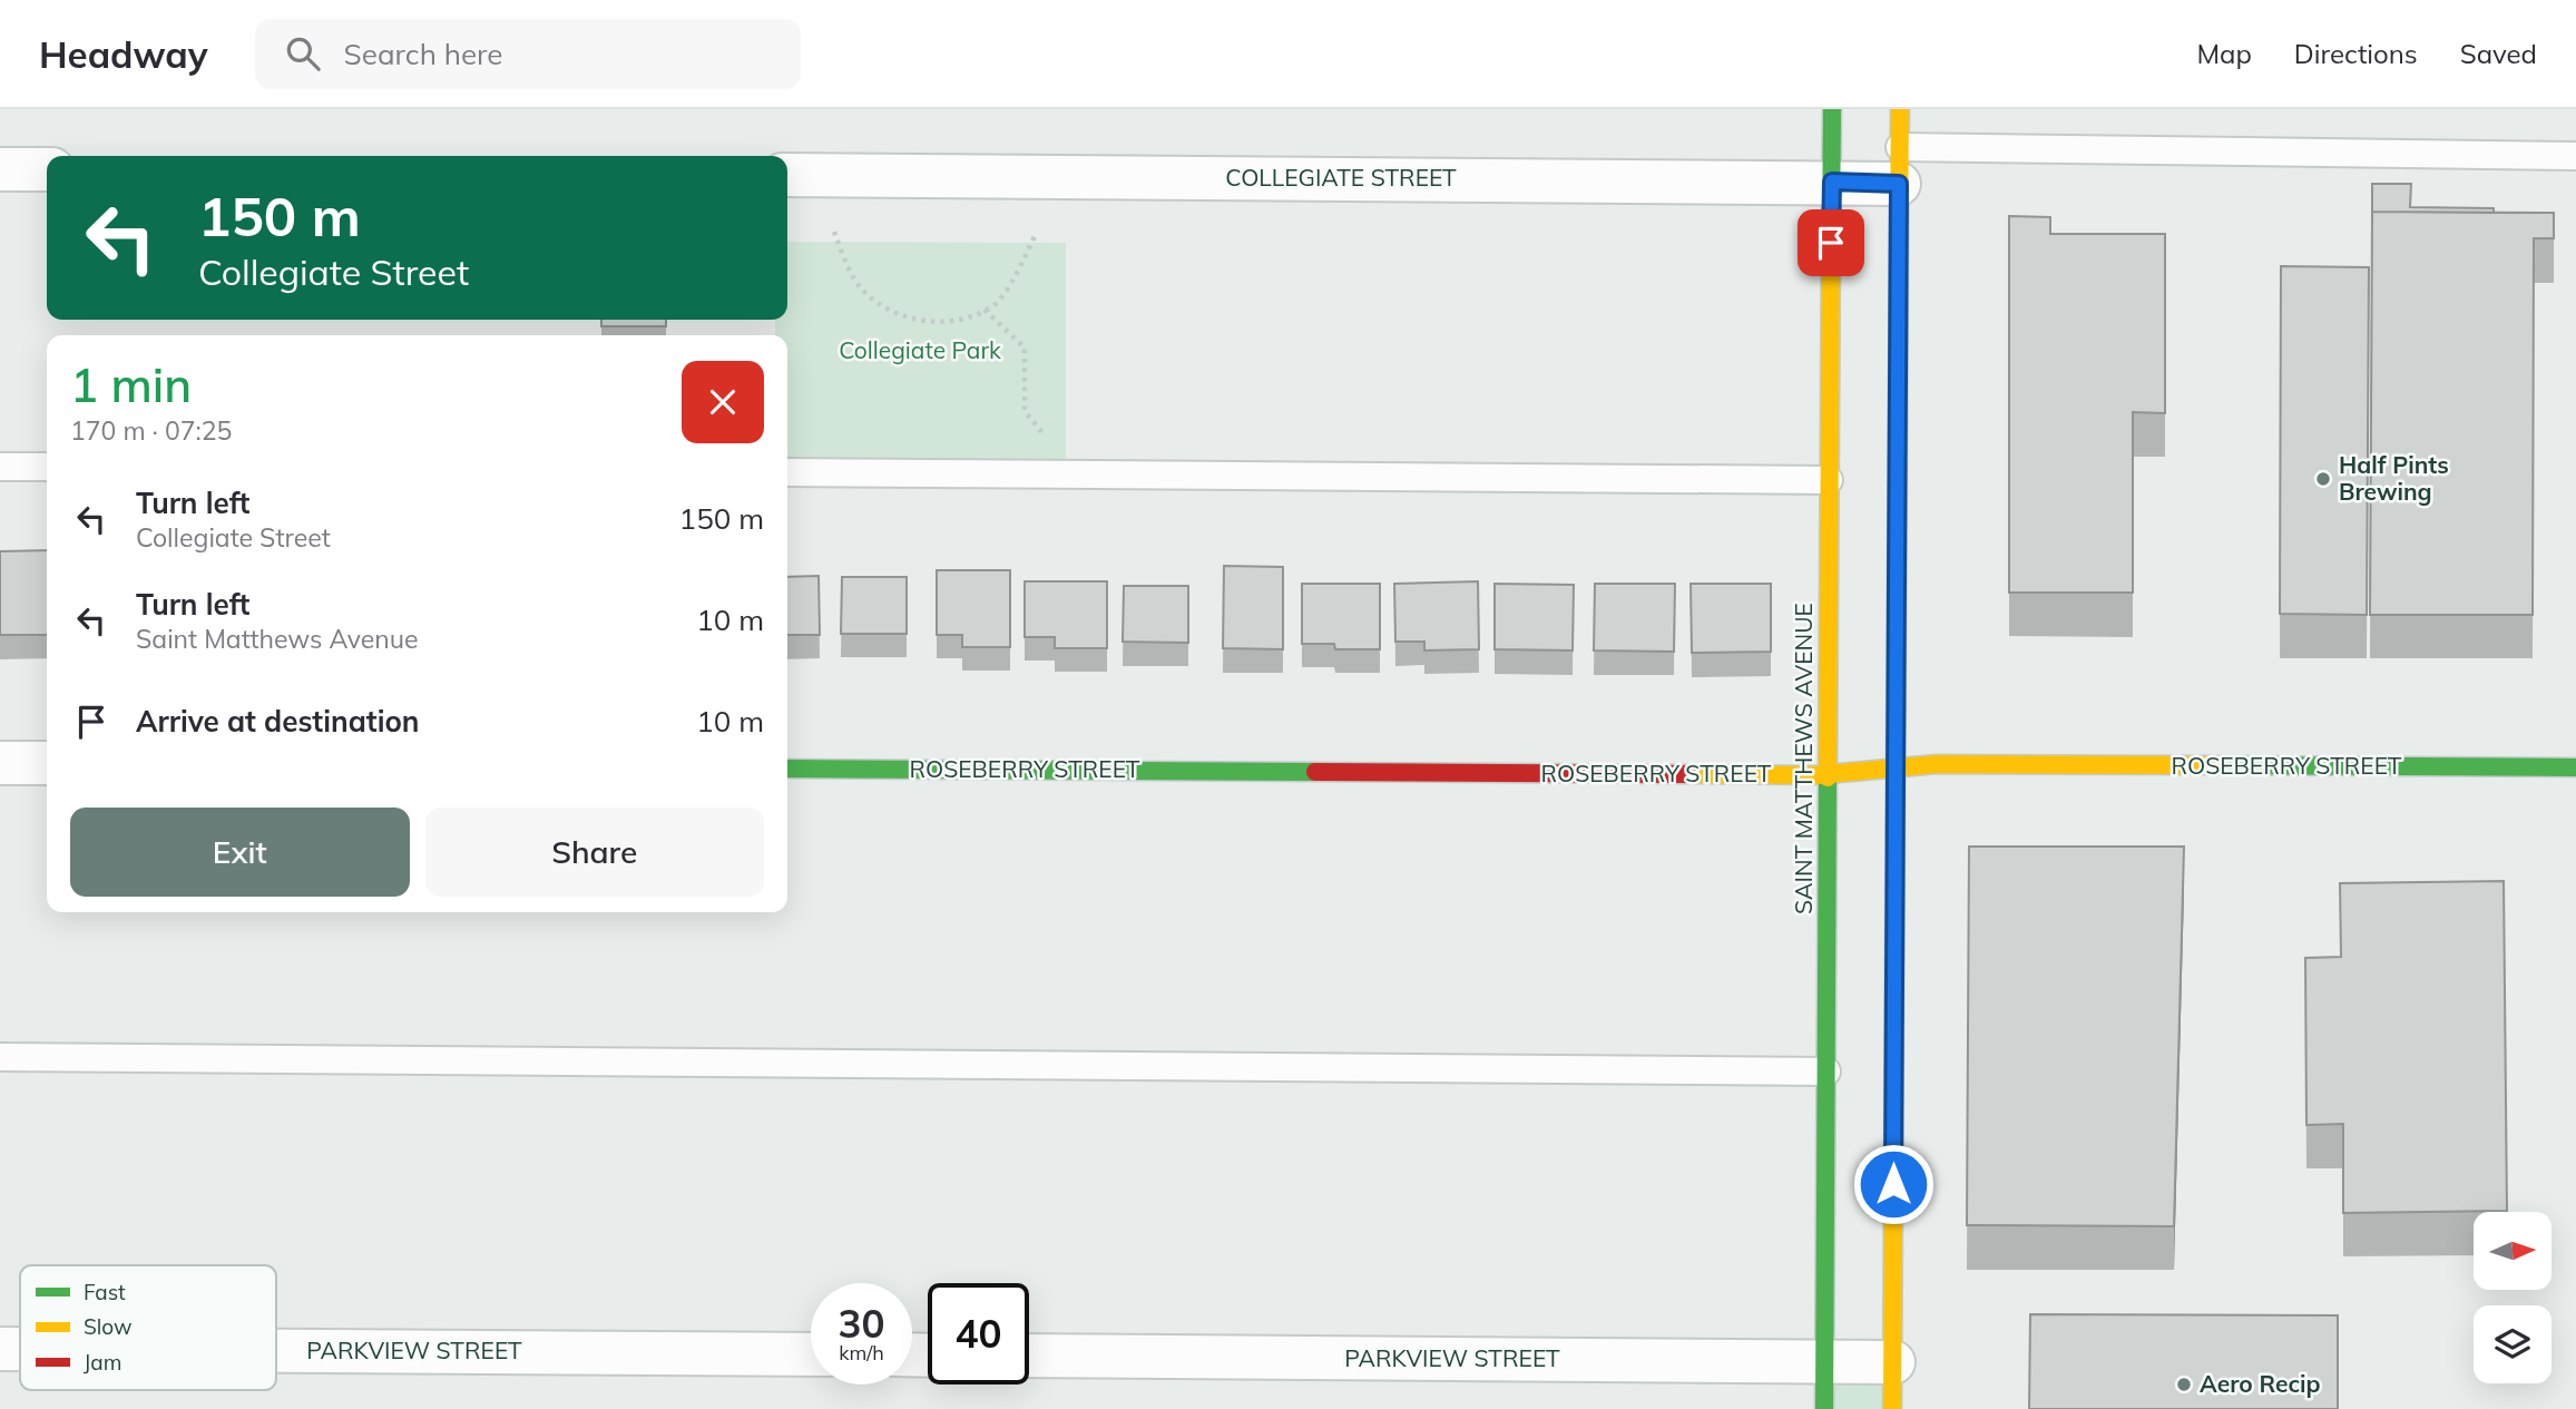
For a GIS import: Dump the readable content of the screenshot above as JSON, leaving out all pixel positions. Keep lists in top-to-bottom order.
{
  "streets": {
    "street": [
      "COLLEGIATE STREET",
      "SAINT MATTHEWS AVENUE",
      "ROSEBERRY STREET",
      "PARKVIEW STREET"
    ]
  },
  "crossings": [
    ["COLLEGIATE STREET", "SAINT MATTHEWS AVENUE"],
    ["SAINT MATTHEWS AVENUE", "ROSEBERRY STREET"],
    ["SAINT MATTHEWS AVENUE", "PARKVIEW STREET"]
  ],
  "parks": ["Collegiate Park"],
  "places": ["Half Pints Brewing", "Aero Recip"],
  "legend": ["Fast", "Slow", "Jam"],
  "north": "right",
  "page": {
    "header": "Headway",
    "search": "Search here",
    "nav": ["Map", "Directions", "Saved"],
    "turn": ["150 m", "Collegiate Street"],
    "heading": ["1 min", "170 m · 07:25"],
    "list": [
      {
        "name": "Turn left",
        "note": "Collegiate Street",
        "value": "150 m"
      },
      {
        "name": "Turn left",
        "note": "Saint Matthews Avenue",
        "value": "10 m"
      },
      {
        "name": "Arrive at destination",
        "value": "10 m"
      }
    ],
    "buttons": ["Exit", "Share"],
    "speed": "30 km/h",
    "limit": "40"
  }
}
